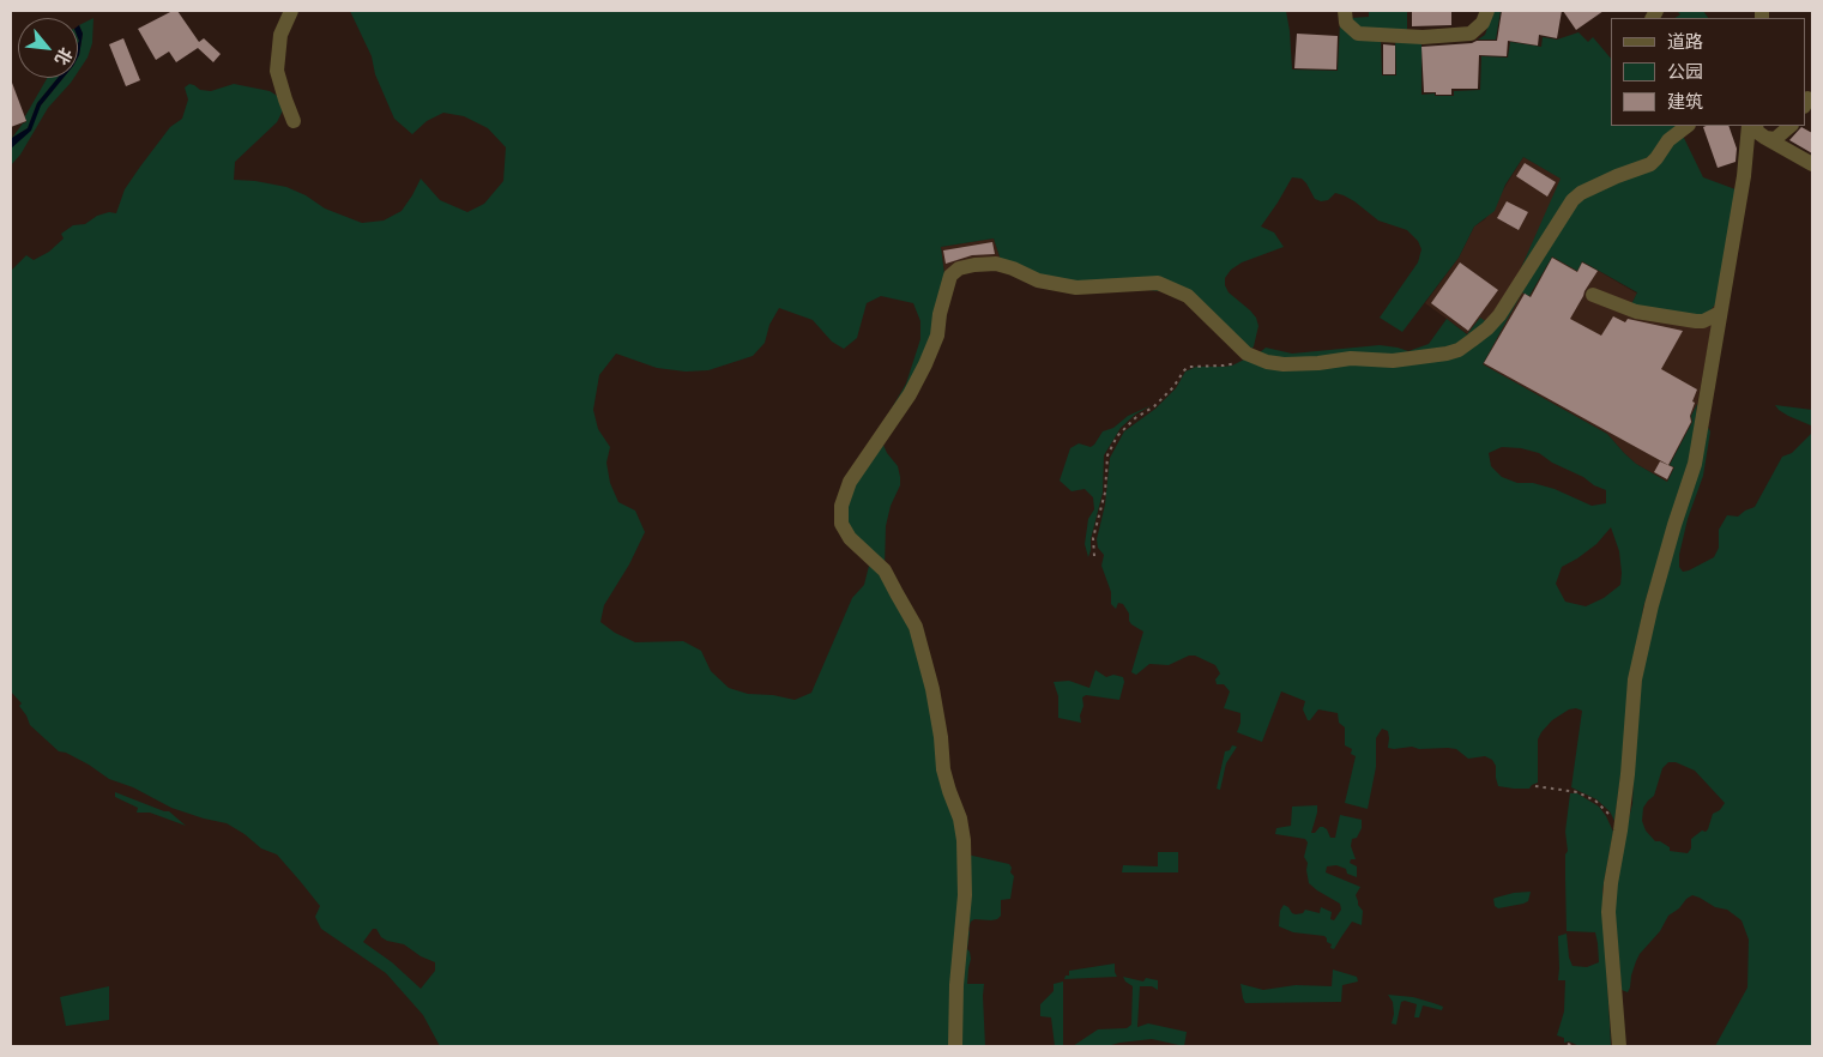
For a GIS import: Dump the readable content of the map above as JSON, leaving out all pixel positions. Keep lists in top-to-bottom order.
{
  "legend": ["道路", "公园", "建筑"],
  "north": "bottom right"
}
